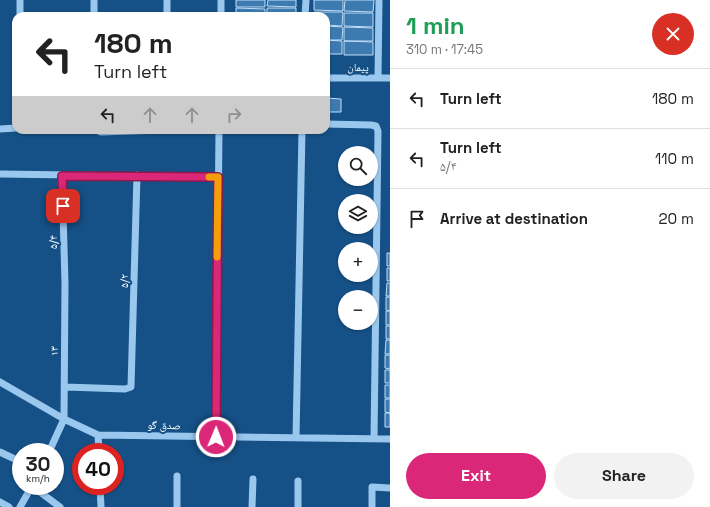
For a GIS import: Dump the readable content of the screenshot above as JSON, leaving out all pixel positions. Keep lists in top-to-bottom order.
{
  "streets": {
    "street": [
      "پیمان",
      "۵/۴",
      "۵/۲",
      "۱۳",
      "صدق گو"
    ]
  },
  "crossings": [
    ["۵/۴", "۱۳"],
    ["۵/۲", "۱۳"],
    ["۱۳", "صدق گو"]
  ],
  "page": {
    "heading": ["1 min", "310 m · 17:45"],
    "turn": ["180 m", "Turn left"],
    "list": [
      {
        "name": "Turn left",
        "value": "180 m"
      },
      {
        "name": "Turn left",
        "note": "۵/۴",
        "value": "110 m"
      },
      {
        "name": "Arrive at destination",
        "value": "20 m"
      }
    ],
    "map_buttons": ["+", "−"],
    "speed": "30 km/h",
    "limit": "40",
    "buttons": ["Exit", "Share"]
  }
}
